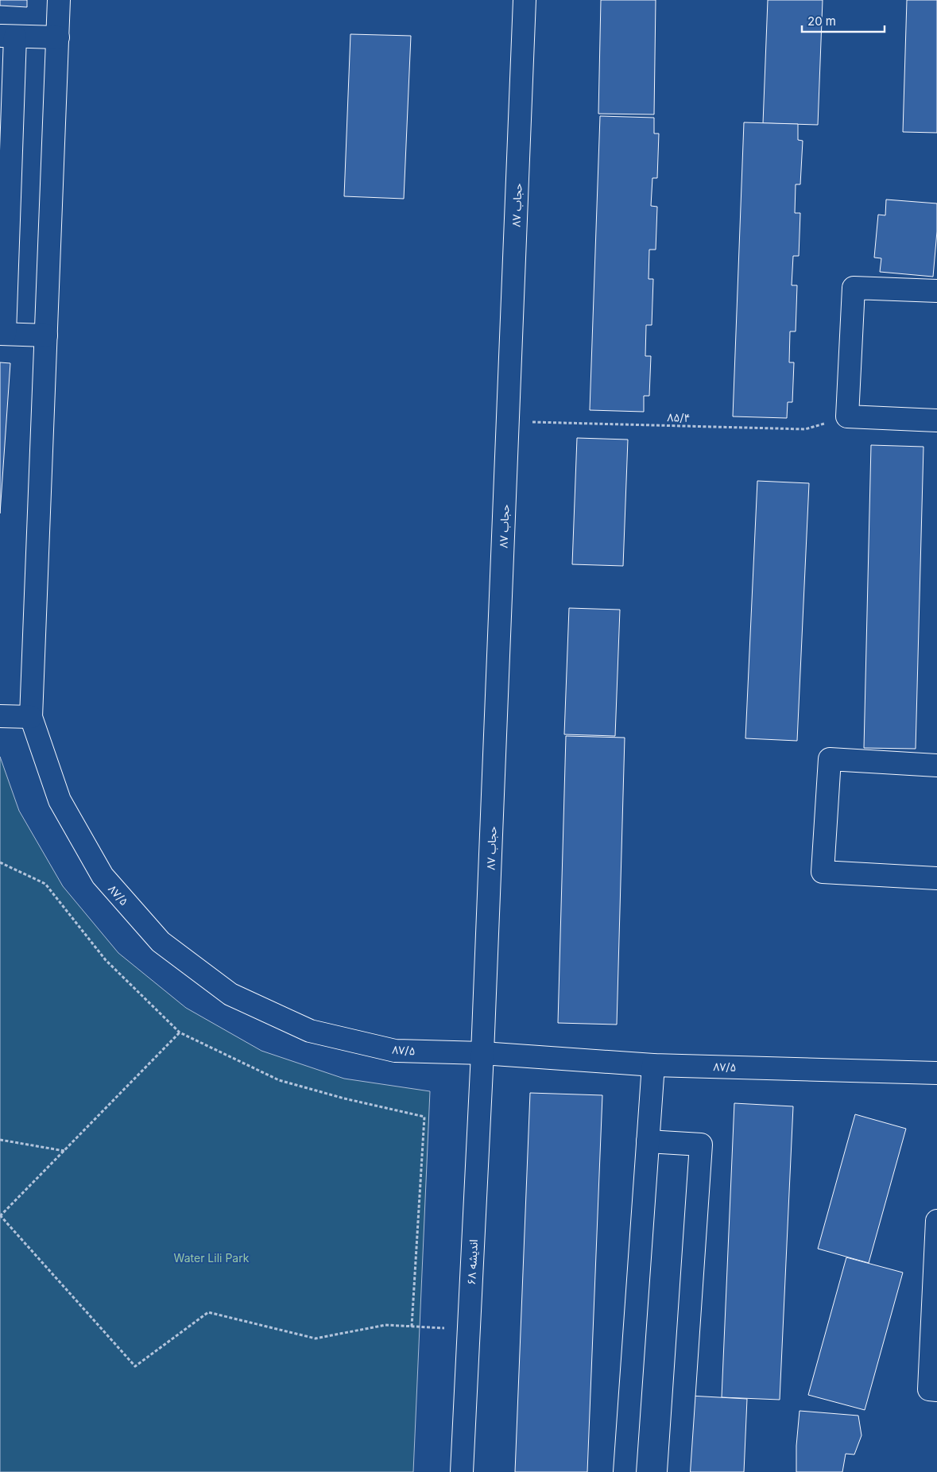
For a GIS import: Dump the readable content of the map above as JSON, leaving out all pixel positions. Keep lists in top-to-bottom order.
{
  "streets": {
    "street": ["حجاب ۸۷", "۸۷/۵", "اندیشه ۶۸"],
    "path": ["۸۵/۴"]
  },
  "crossings": [
    ["حجاب ۸۷", "۸۵/۴"],
    ["حجاب ۸۷", "۸۷/۵"],
    ["حجاب ۸۷", "اندیشه ۶۸"],
    ["۸۷/۵", "اندیشه ۶۸"]
  ],
  "parks": ["Water Lili Park"],
  "scale_bar": "20 m"
}
